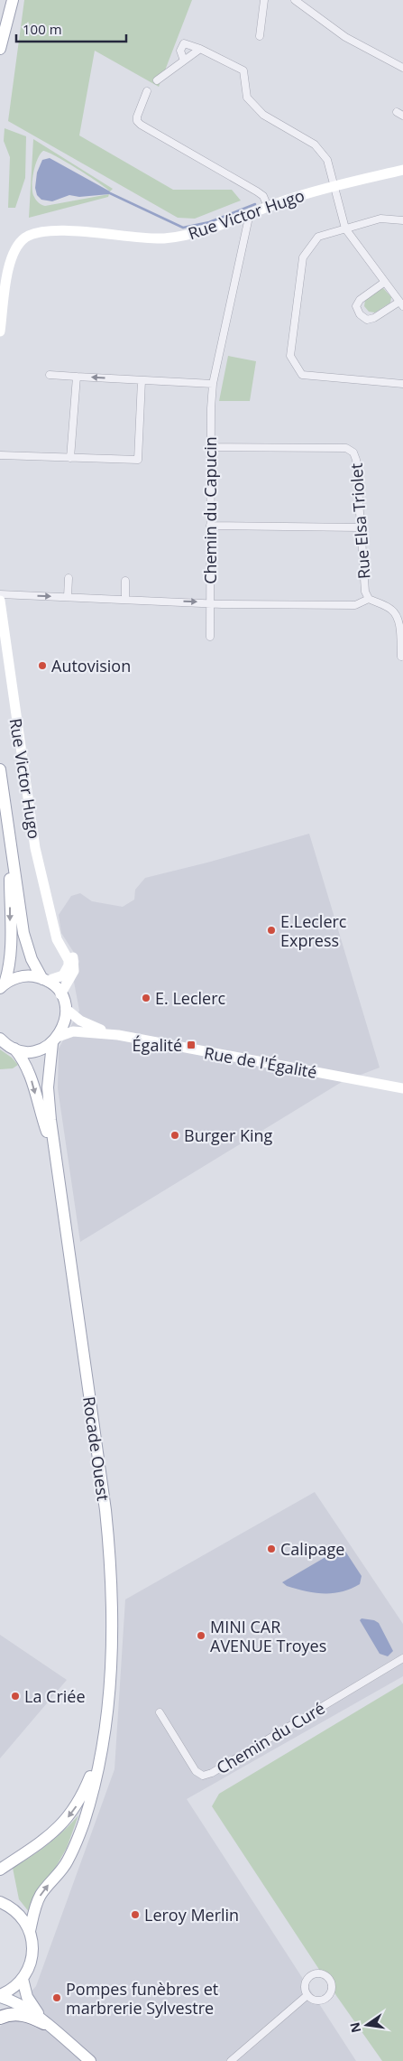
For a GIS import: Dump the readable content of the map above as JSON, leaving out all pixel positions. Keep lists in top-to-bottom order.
{
  "streets": {
    "main road": ["Rocade Ouest"],
    "street": [
      "Rue Victor Hugo",
      "Chemin du Capucin",
      "Rue Elsa Triolet",
      "Rue de l'Égalité",
      "Chemin du Curé"
    ]
  },
  "crossings": [
    ["Rue Victor Hugo", "Chemin du Capucin"],
    ["Chemin du Capucin", "Rue Elsa Triolet"]
  ],
  "places": {
    "other": [
      "Autovision",
      "E.Leclerc Express",
      "E. Leclerc",
      "Burger King",
      "Calipage",
      "MINI CAR AVENUE Troyes",
      "La Criée",
      "Leroy Merlin",
      "Pompes funèbres et marbrerie Sylvestre"
    ],
    "transit": ["Égalité"]
  },
  "scale_bar": "100 m",
  "north": "left"
}
